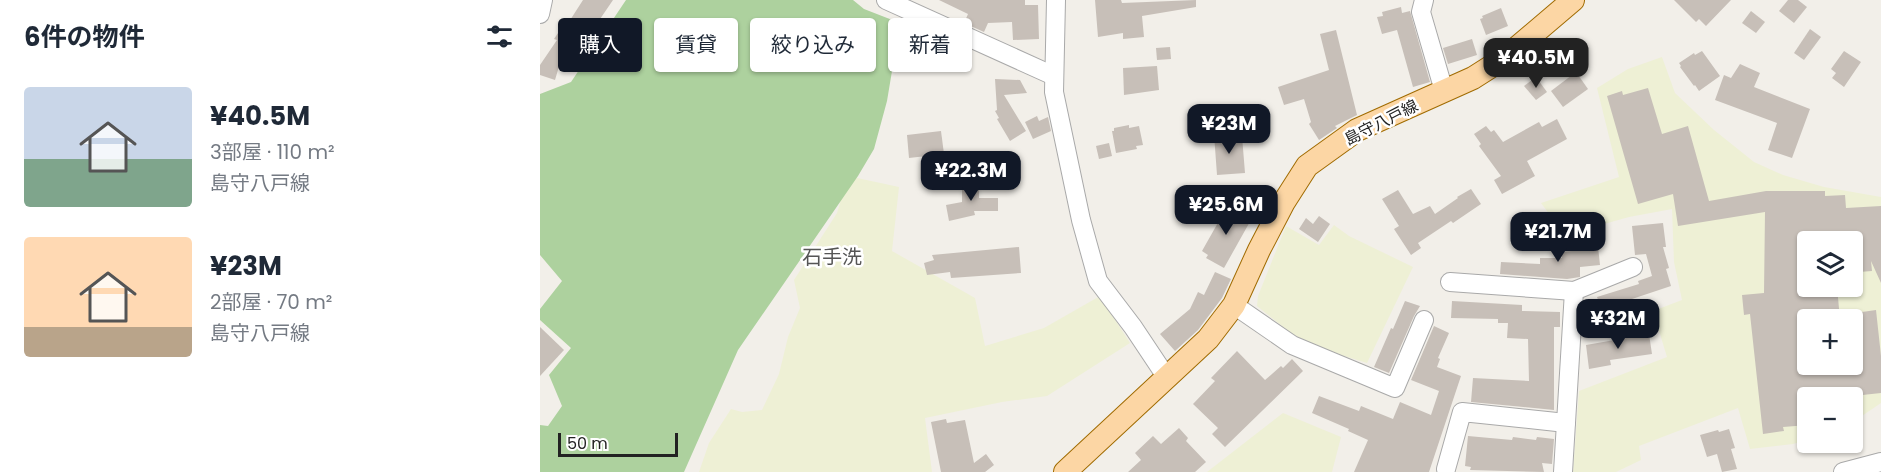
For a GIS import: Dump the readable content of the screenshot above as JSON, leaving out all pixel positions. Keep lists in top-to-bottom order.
{
  "streets": {
    "main road": ["島守八戸線"]
  },
  "districts": ["石手洗"],
  "scale_bar": "50 m",
  "page": {
    "heading": "6件の物件",
    "chip": [
      "購入",
      "賃貸",
      "絞り込み",
      "新着"
    ],
    "price": [
      "¥40.5M",
      "¥23M",
      "¥22.3M",
      "¥25.6M",
      "¥21.7M",
      "¥32M"
    ],
    "list": [
      {
        "name": "¥40.5M",
        "note": "3部屋 · 110 m² · 島守八戸線"
      },
      {
        "name": "¥23M",
        "note": "2部屋 · 70 m² · 島守八戸線"
      }
    ],
    "map_buttons": ["+", "−"],
    "scale": "50 m"
  }
}
